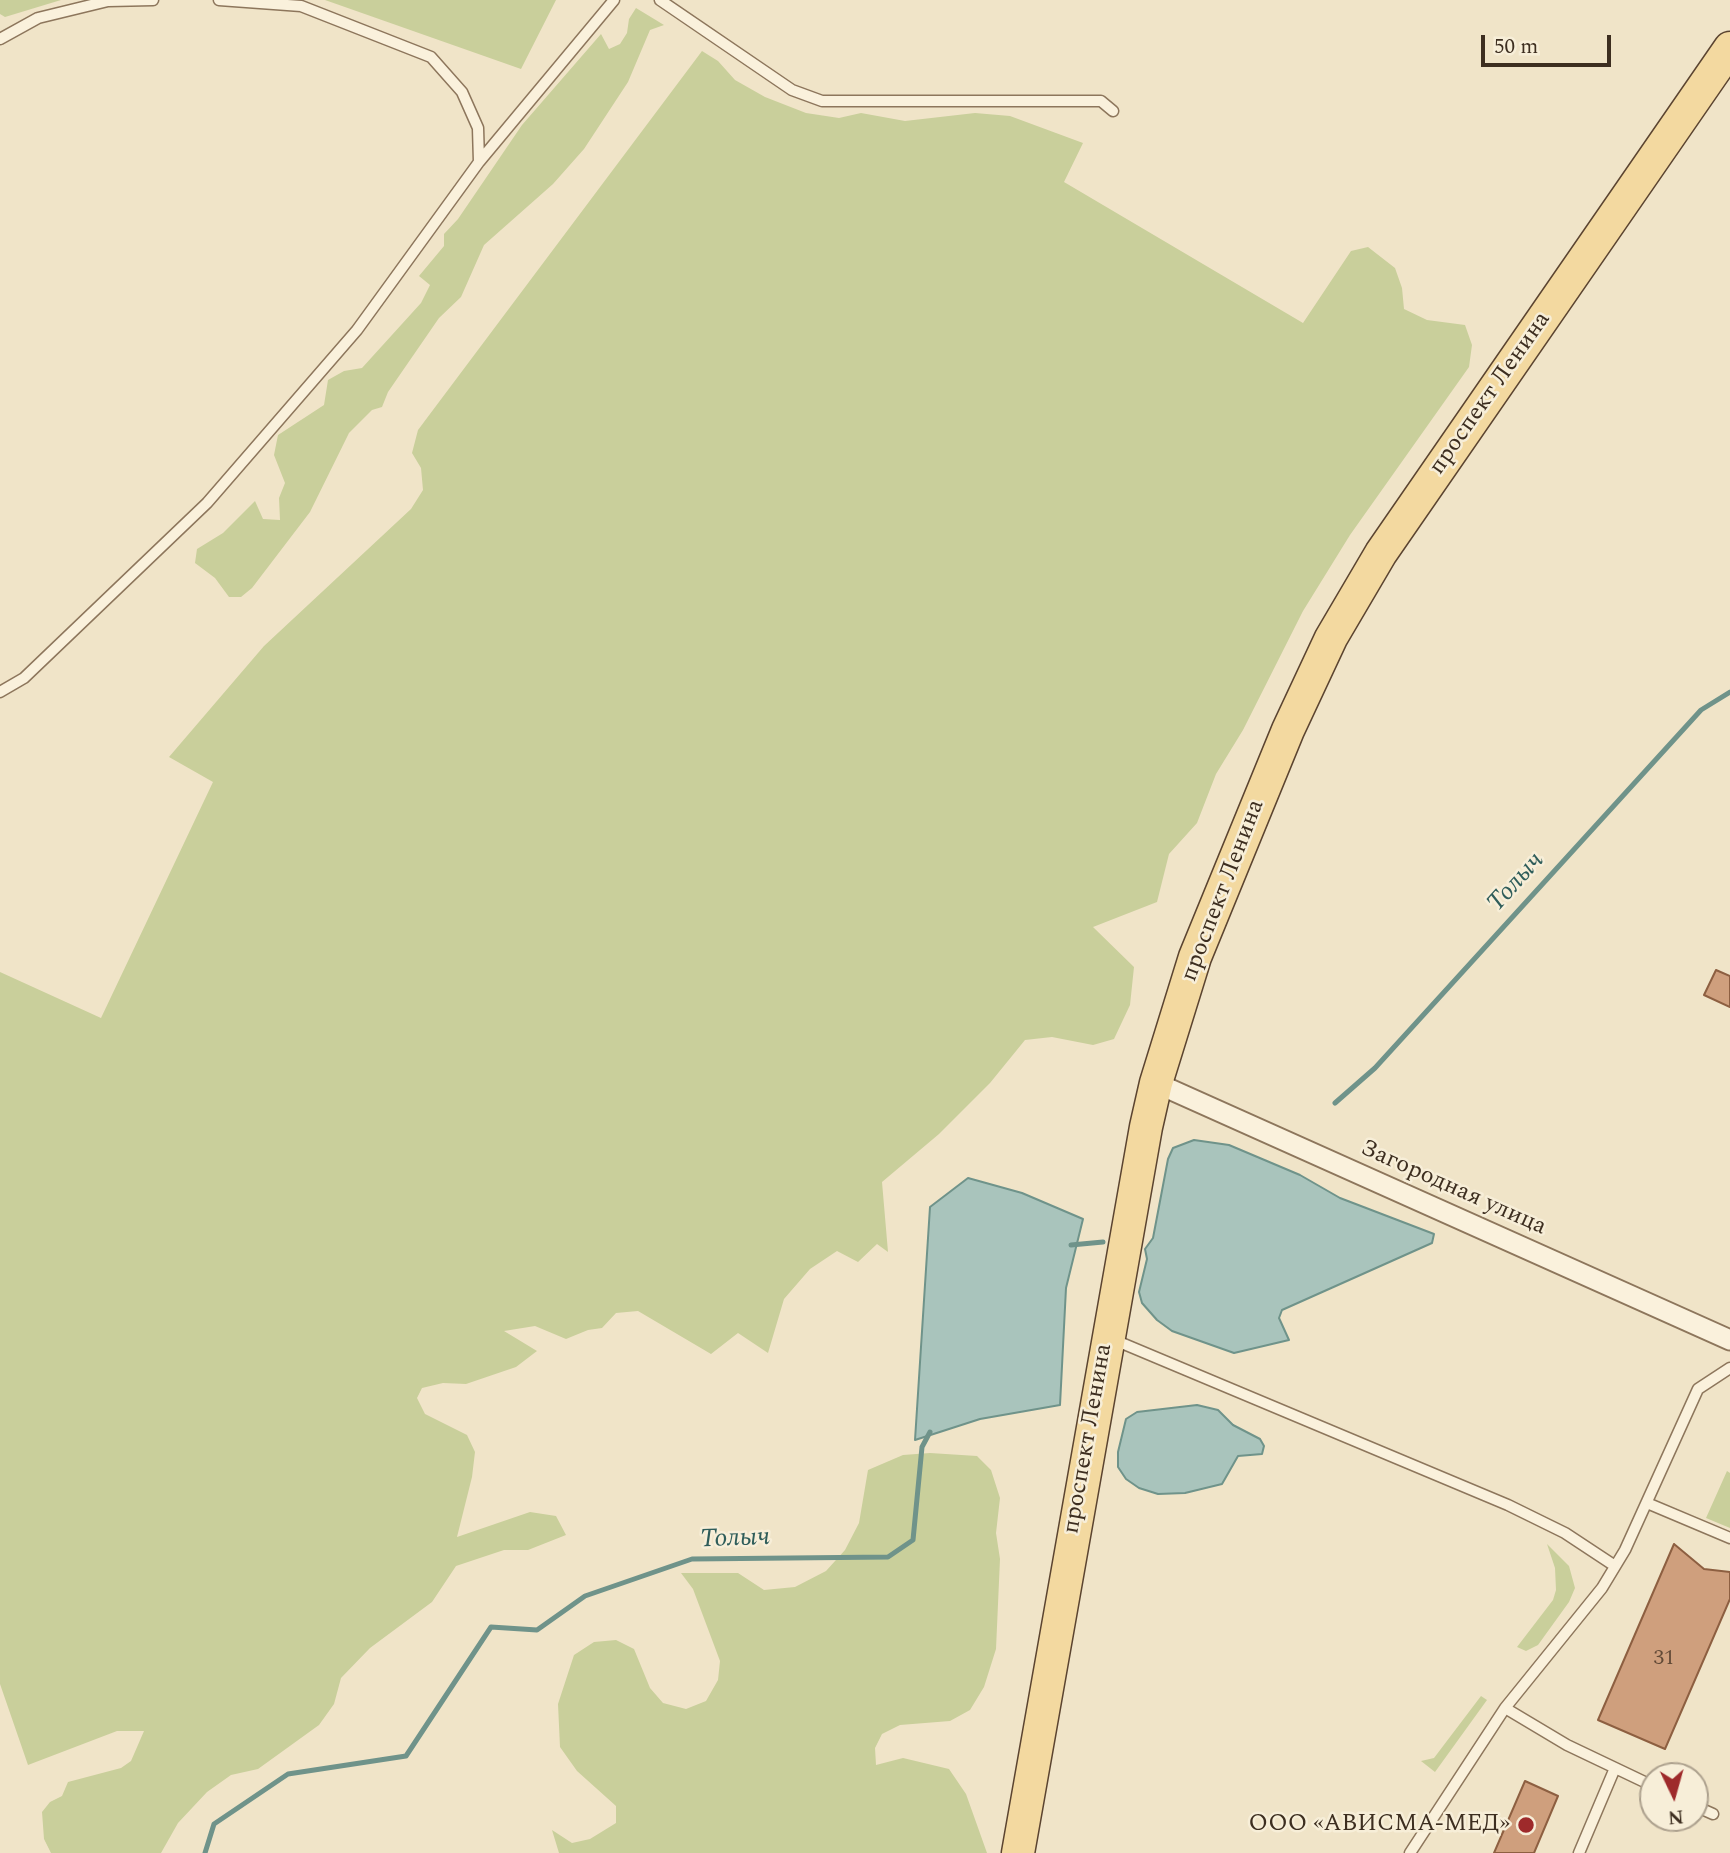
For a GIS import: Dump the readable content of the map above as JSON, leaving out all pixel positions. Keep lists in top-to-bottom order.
{
  "streets": {
    "main road": ["проспект Ленина"],
    "street": ["Загородная улица"]
  },
  "crossings": [
    ["проспект Ленина", "Загородная улица"]
  ],
  "water": ["Толыч"],
  "places": ["ООО «АВИСМА-МЕД»"],
  "house_numbers": ["31"],
  "scale_bar": "50 m",
  "north": "bottom"
}
